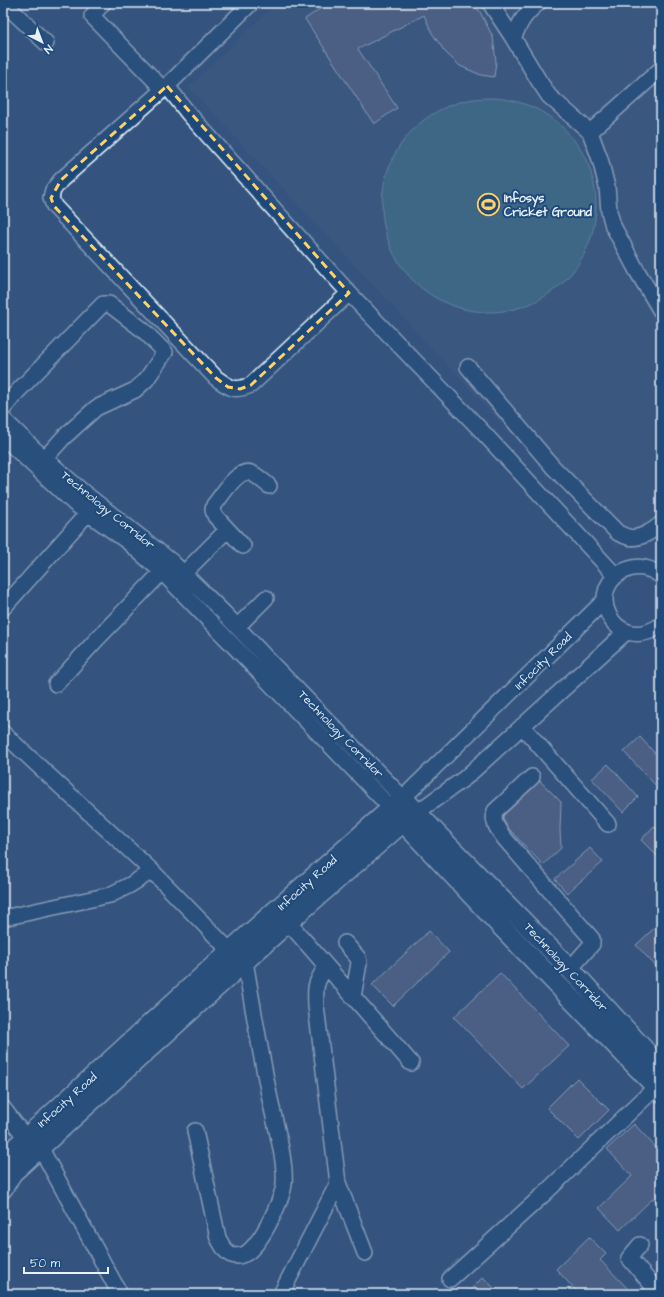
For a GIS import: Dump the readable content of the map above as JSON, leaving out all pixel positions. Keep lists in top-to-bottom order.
{
  "streets": {
    "main road": ["Technology Corridor", "Infocity Road"]
  },
  "crossings": [
    ["Technology Corridor", "Infocity Road"]
  ],
  "places": {
    "sports": ["Infosys Cricket Ground"]
  },
  "scale_bar": "50 m",
  "north": "bottom right"
}
